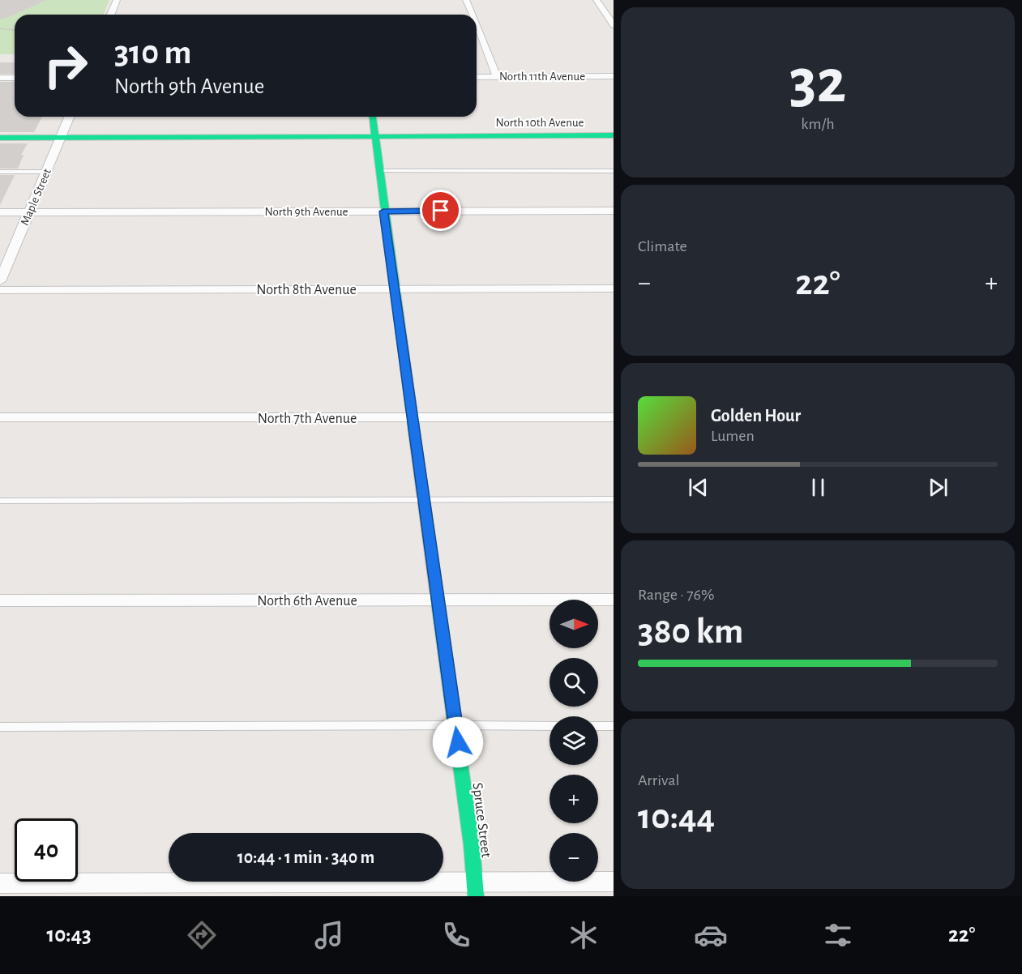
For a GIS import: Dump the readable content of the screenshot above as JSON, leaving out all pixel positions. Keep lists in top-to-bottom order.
{
  "streets": {
    "street": [
      "North 11th Avenue",
      "North 10th Avenue",
      "Maple Street",
      "North 9th Avenue",
      "North 8th Avenue",
      "North 7th Avenue",
      "North 6th Avenue",
      "Spruce Street"
    ]
  },
  "crossings": [
    ["North 10th Avenue", "Maple Street"],
    ["North 10th Avenue", "Spruce Street"],
    ["Maple Street", "North 9th Avenue"],
    ["North 9th Avenue", "Spruce Street"],
    ["North 8th Avenue", "Spruce Street"],
    ["North 7th Avenue", "Spruce Street"],
    ["North 6th Avenue", "Spruce Street"]
  ],
  "north": "right",
  "page": {
    "tile": [
      ["32", "km/h"],
      "Climate",
      ["Range · 76%", "380 km"],
      ["Arrival", "10:44"]
    ],
    "turn": ["310 m", "North 9th Avenue"],
    "heat": ["−", "22°", "+"],
    "song": ["Golden Hour", "Lumen"],
    "map_buttons": ["+", "−"],
    "limit": "40",
    "trip": "10:44 · 1 min · 340 m",
    "tabs": ["10:43", "22°"]
  }
}
